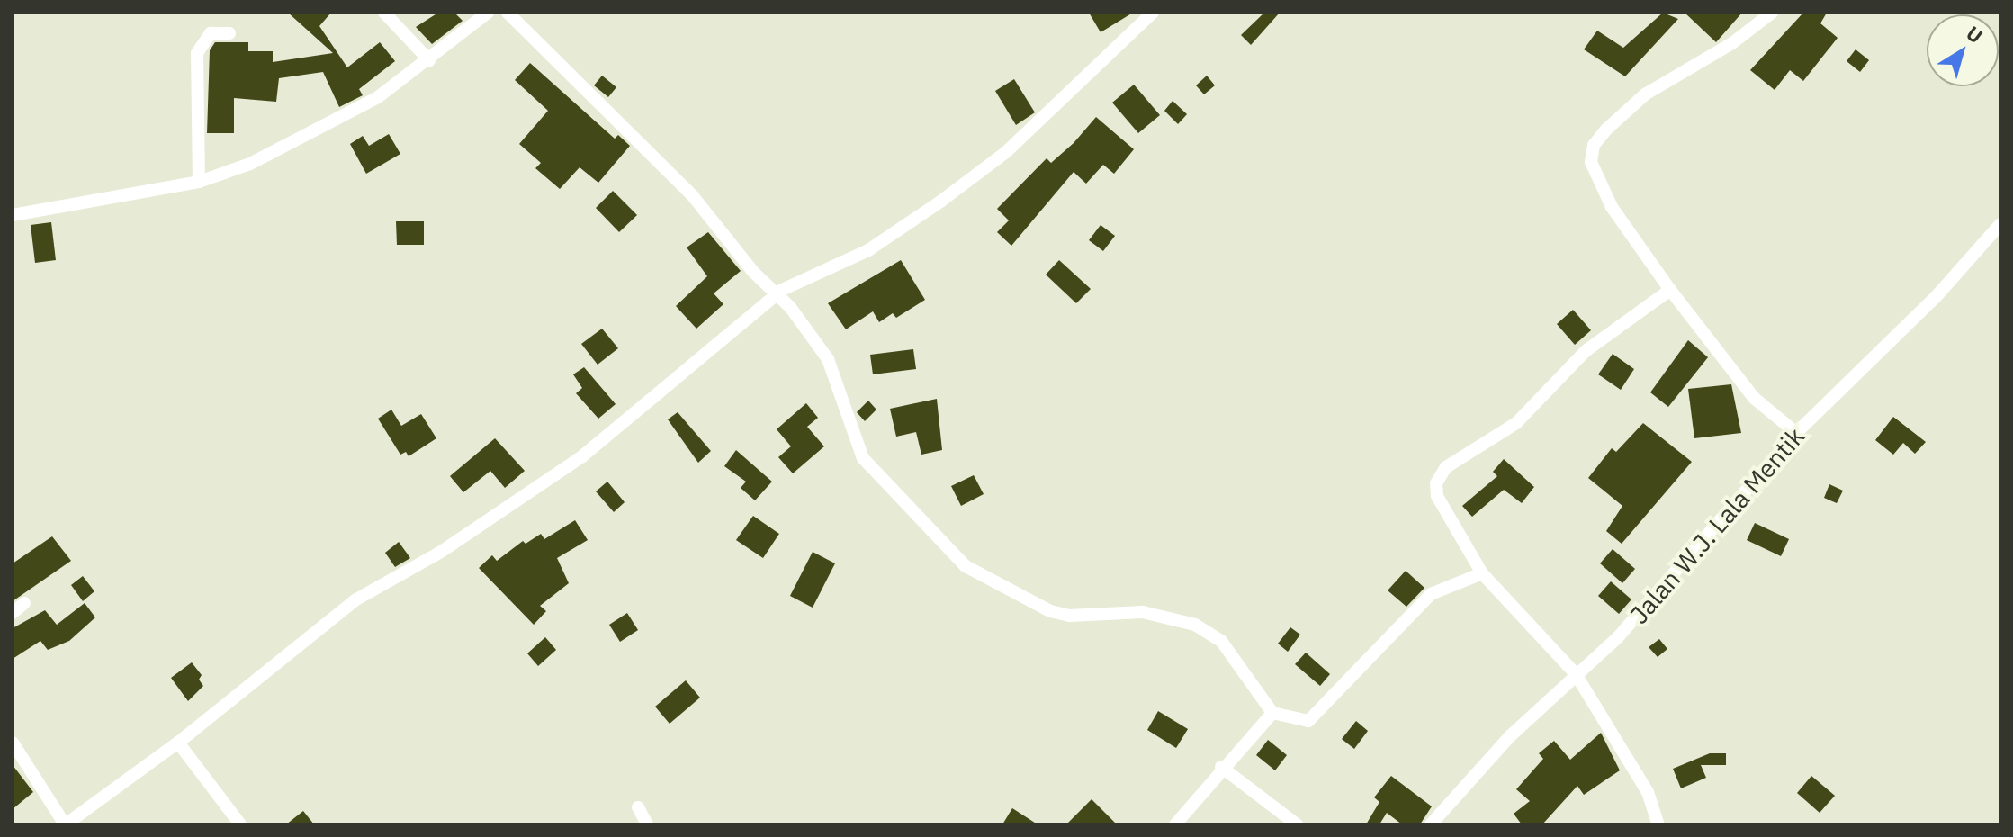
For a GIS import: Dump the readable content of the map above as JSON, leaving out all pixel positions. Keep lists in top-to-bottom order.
{
  "streets": {
    "street": ["Jalan W.J. Lala Mentik"]
  },
  "north": "top right"
}
